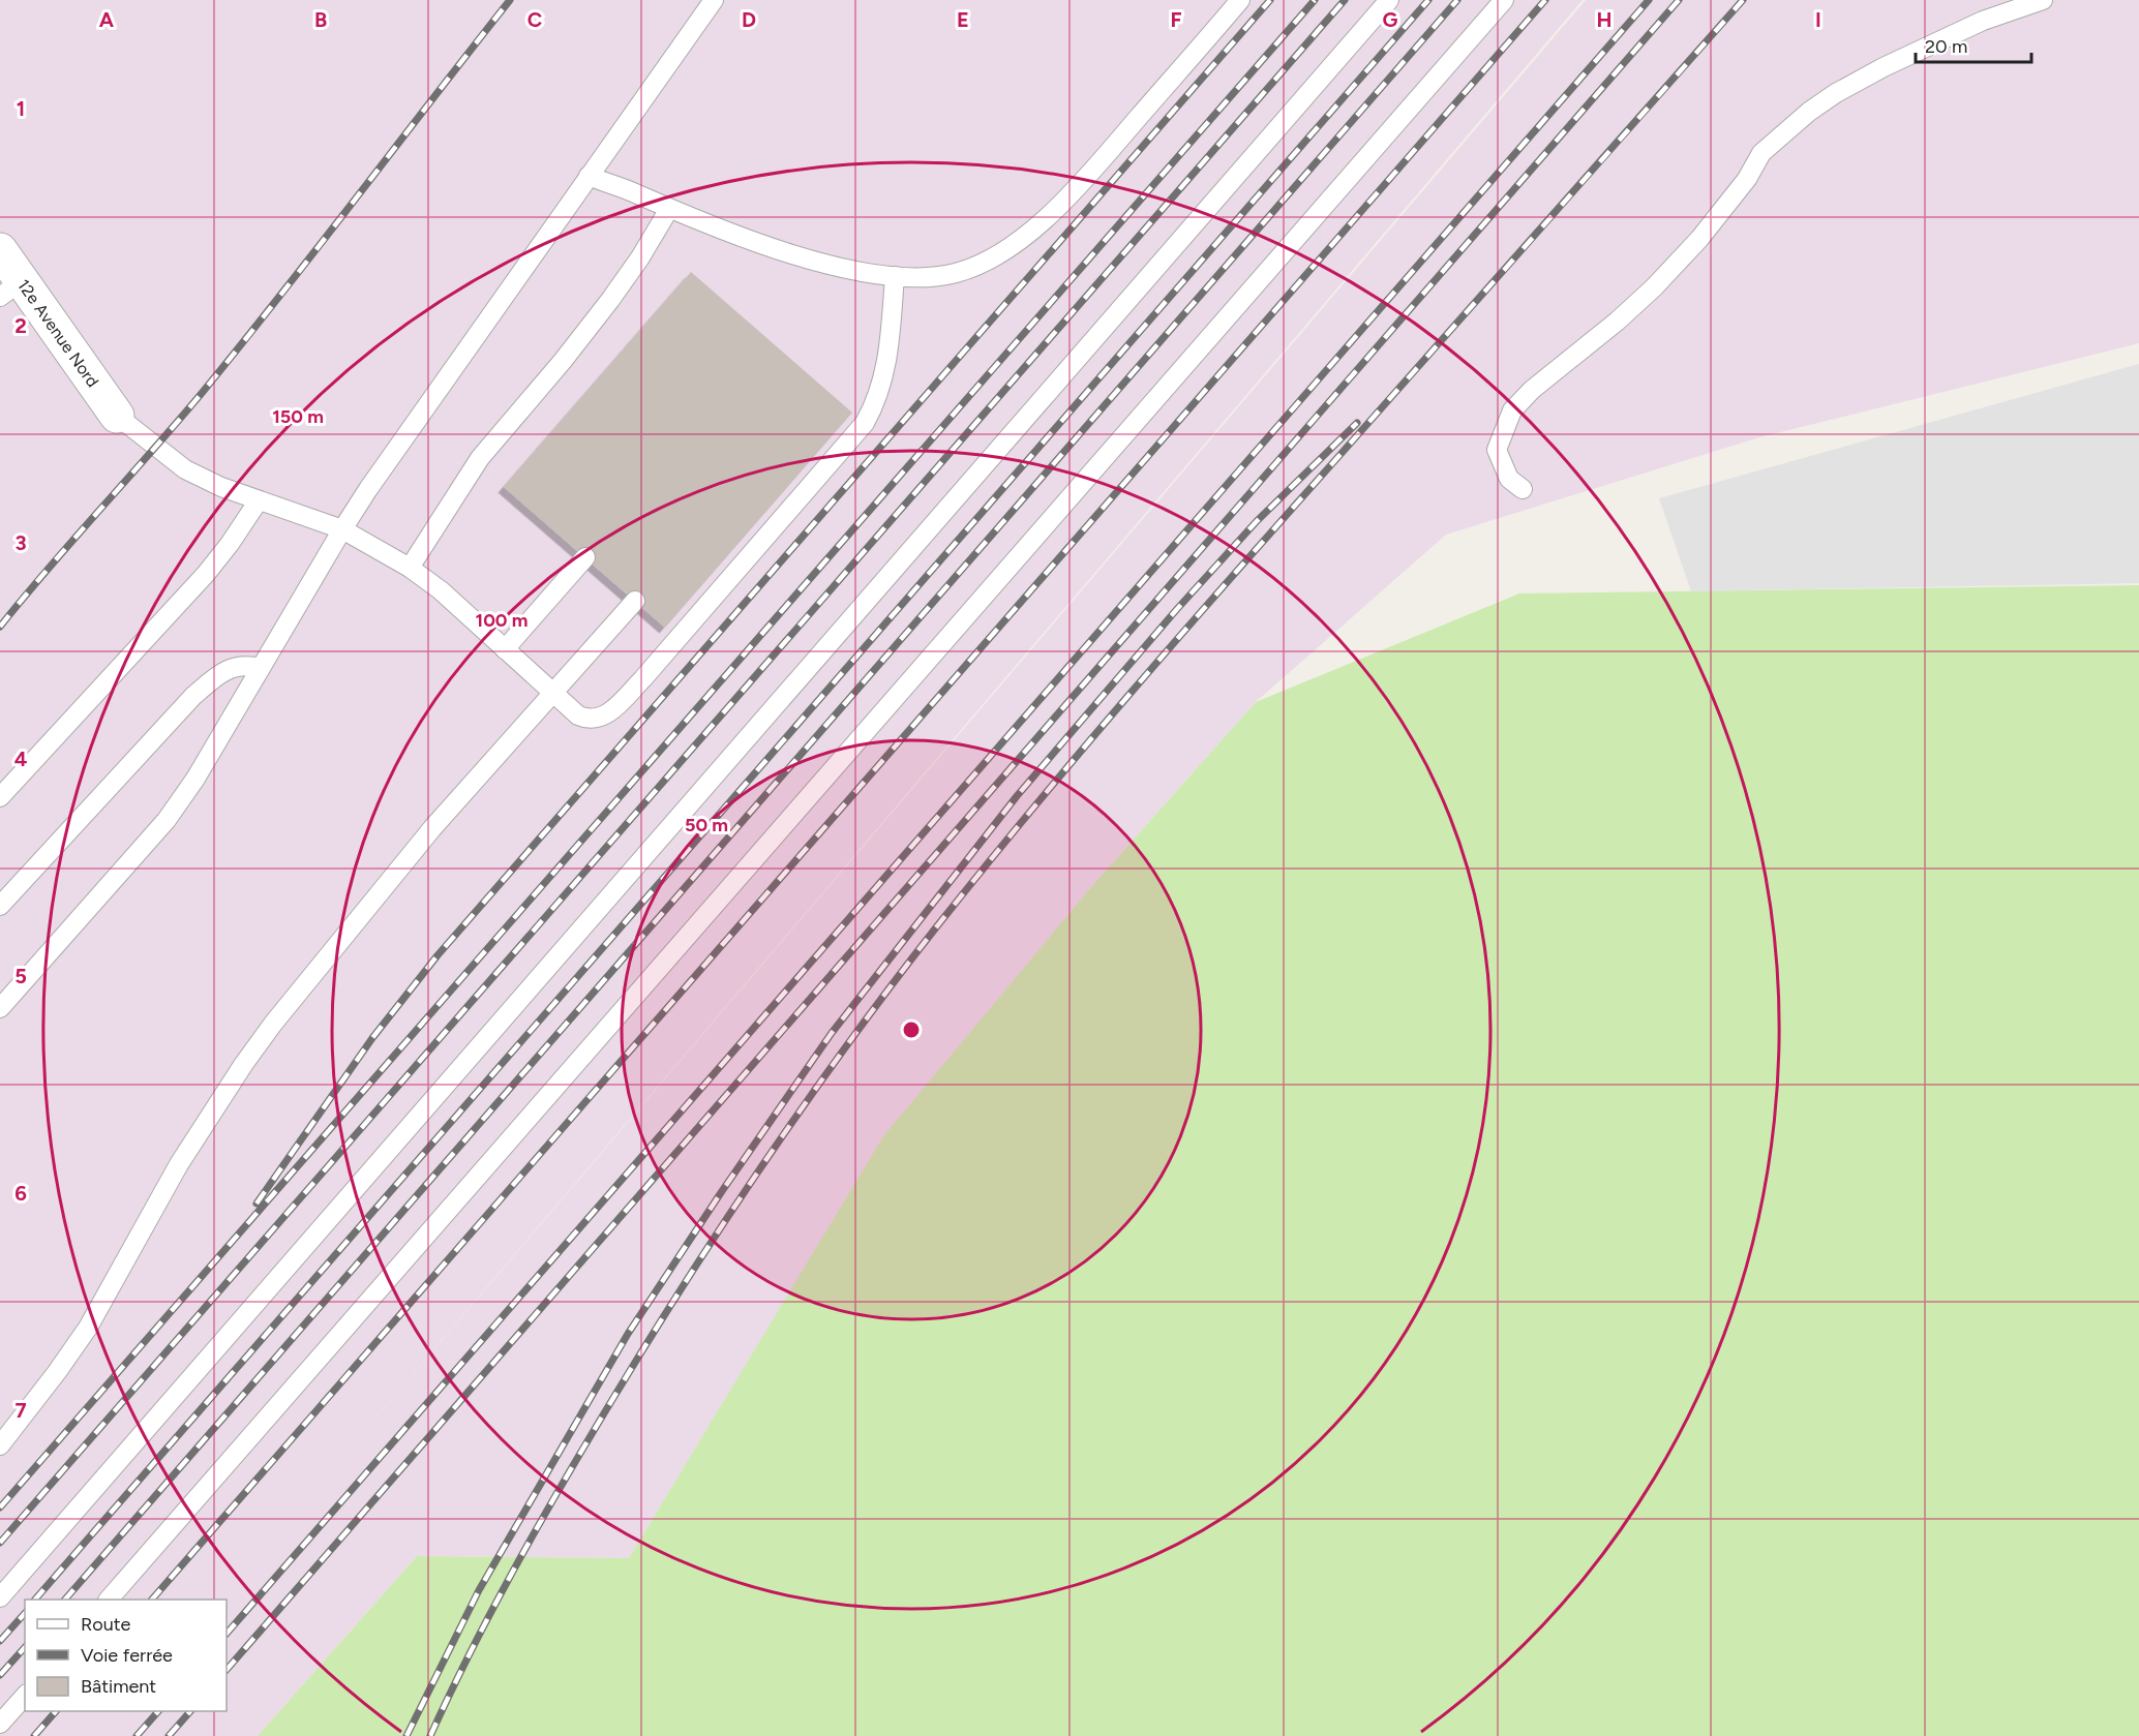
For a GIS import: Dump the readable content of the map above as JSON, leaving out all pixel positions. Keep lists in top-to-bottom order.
{
  "streets": {
    "street": ["12e Avenue Nord"]
  },
  "legend": ["Route", "Voie ferrée", "Bâtiment"],
  "scale_bar": "20 m",
  "grid": {
    "columns": [
      "A",
      "B",
      "C",
      "D",
      "E",
      "F",
      "G",
      "H",
      "I"
    ],
    "rows": [
      "1",
      "2",
      "3",
      "4",
      "5",
      "6",
      "7"
    ]
  },
  "rings": ["150 m", "100 m", "50 m"]
}
